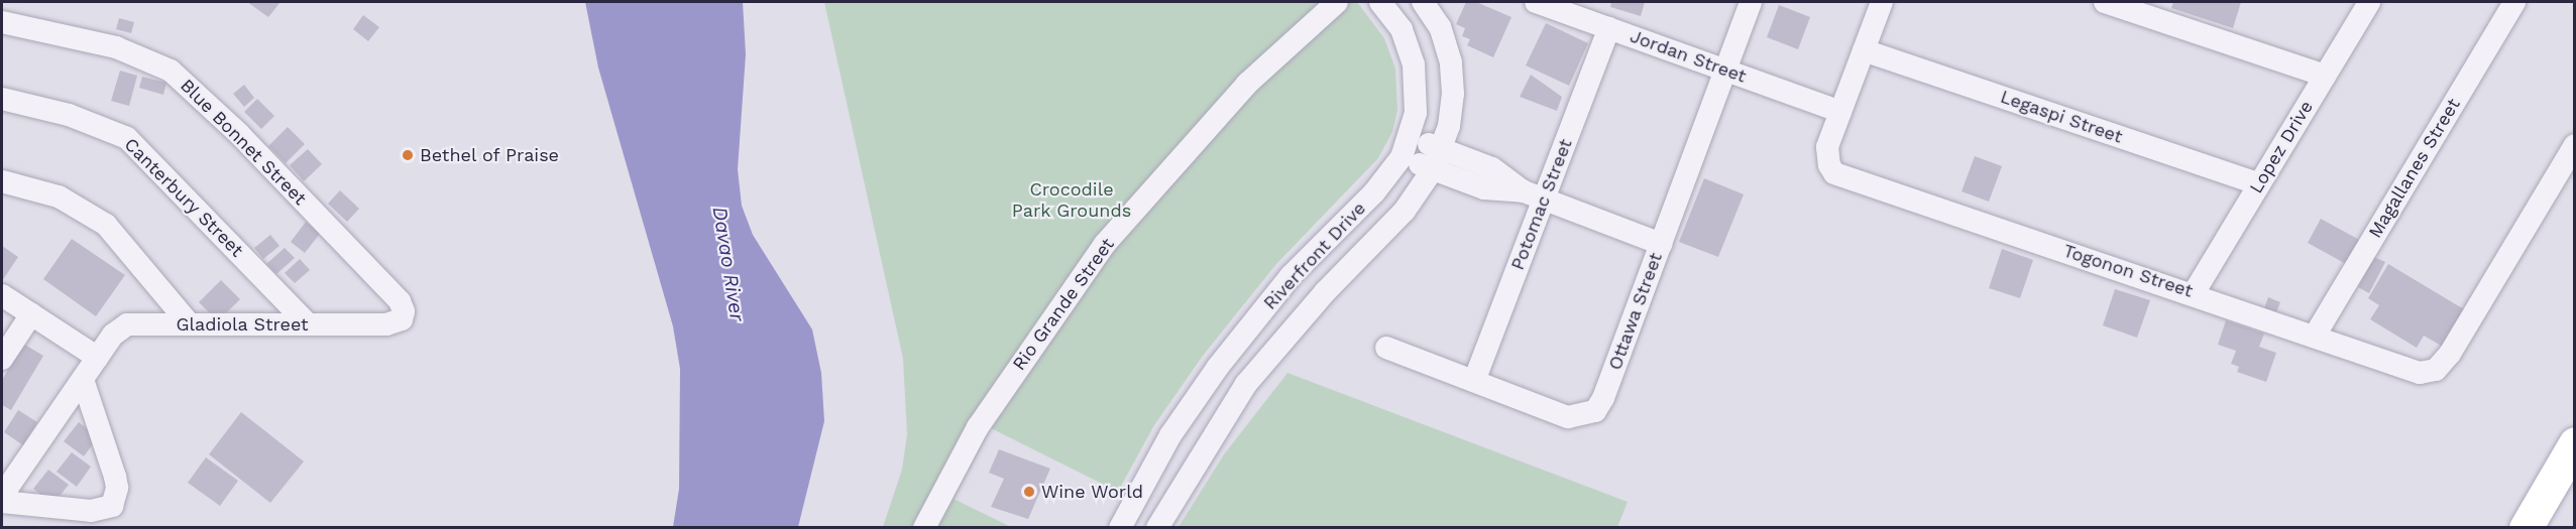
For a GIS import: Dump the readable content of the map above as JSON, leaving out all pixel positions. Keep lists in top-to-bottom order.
{
  "streets": {
    "street": [
      "Jordan Street",
      "Legaspi Street",
      "Blue Bonnet Street",
      "Lopez Drive",
      "Magallanes Street",
      "Canterbury Street",
      "Potomac Street",
      "Riverfront Drive",
      "Togonon Street",
      "Rio Grande Street",
      "Ottawa Street",
      "Gladiola Street"
    ]
  },
  "crossings": [
    ["Jordan Street", "Potomac Street"],
    ["Jordan Street", "Togonon Street"],
    ["Jordan Street", "Ottawa Street"],
    ["Legaspi Street", "Lopez Drive"],
    ["Blue Bonnet Street", "Gladiola Street"],
    ["Lopez Drive", "Togonon Street"],
    ["Magallanes Street", "Togonon Street"],
    ["Canterbury Street", "Gladiola Street"],
    ["Potomac Street", "Ottawa Street"]
  ],
  "water": ["Davao River"],
  "parks": ["Crocodile Park Grounds"],
  "places": ["Bethel of Praise", "Wine World"]
}
